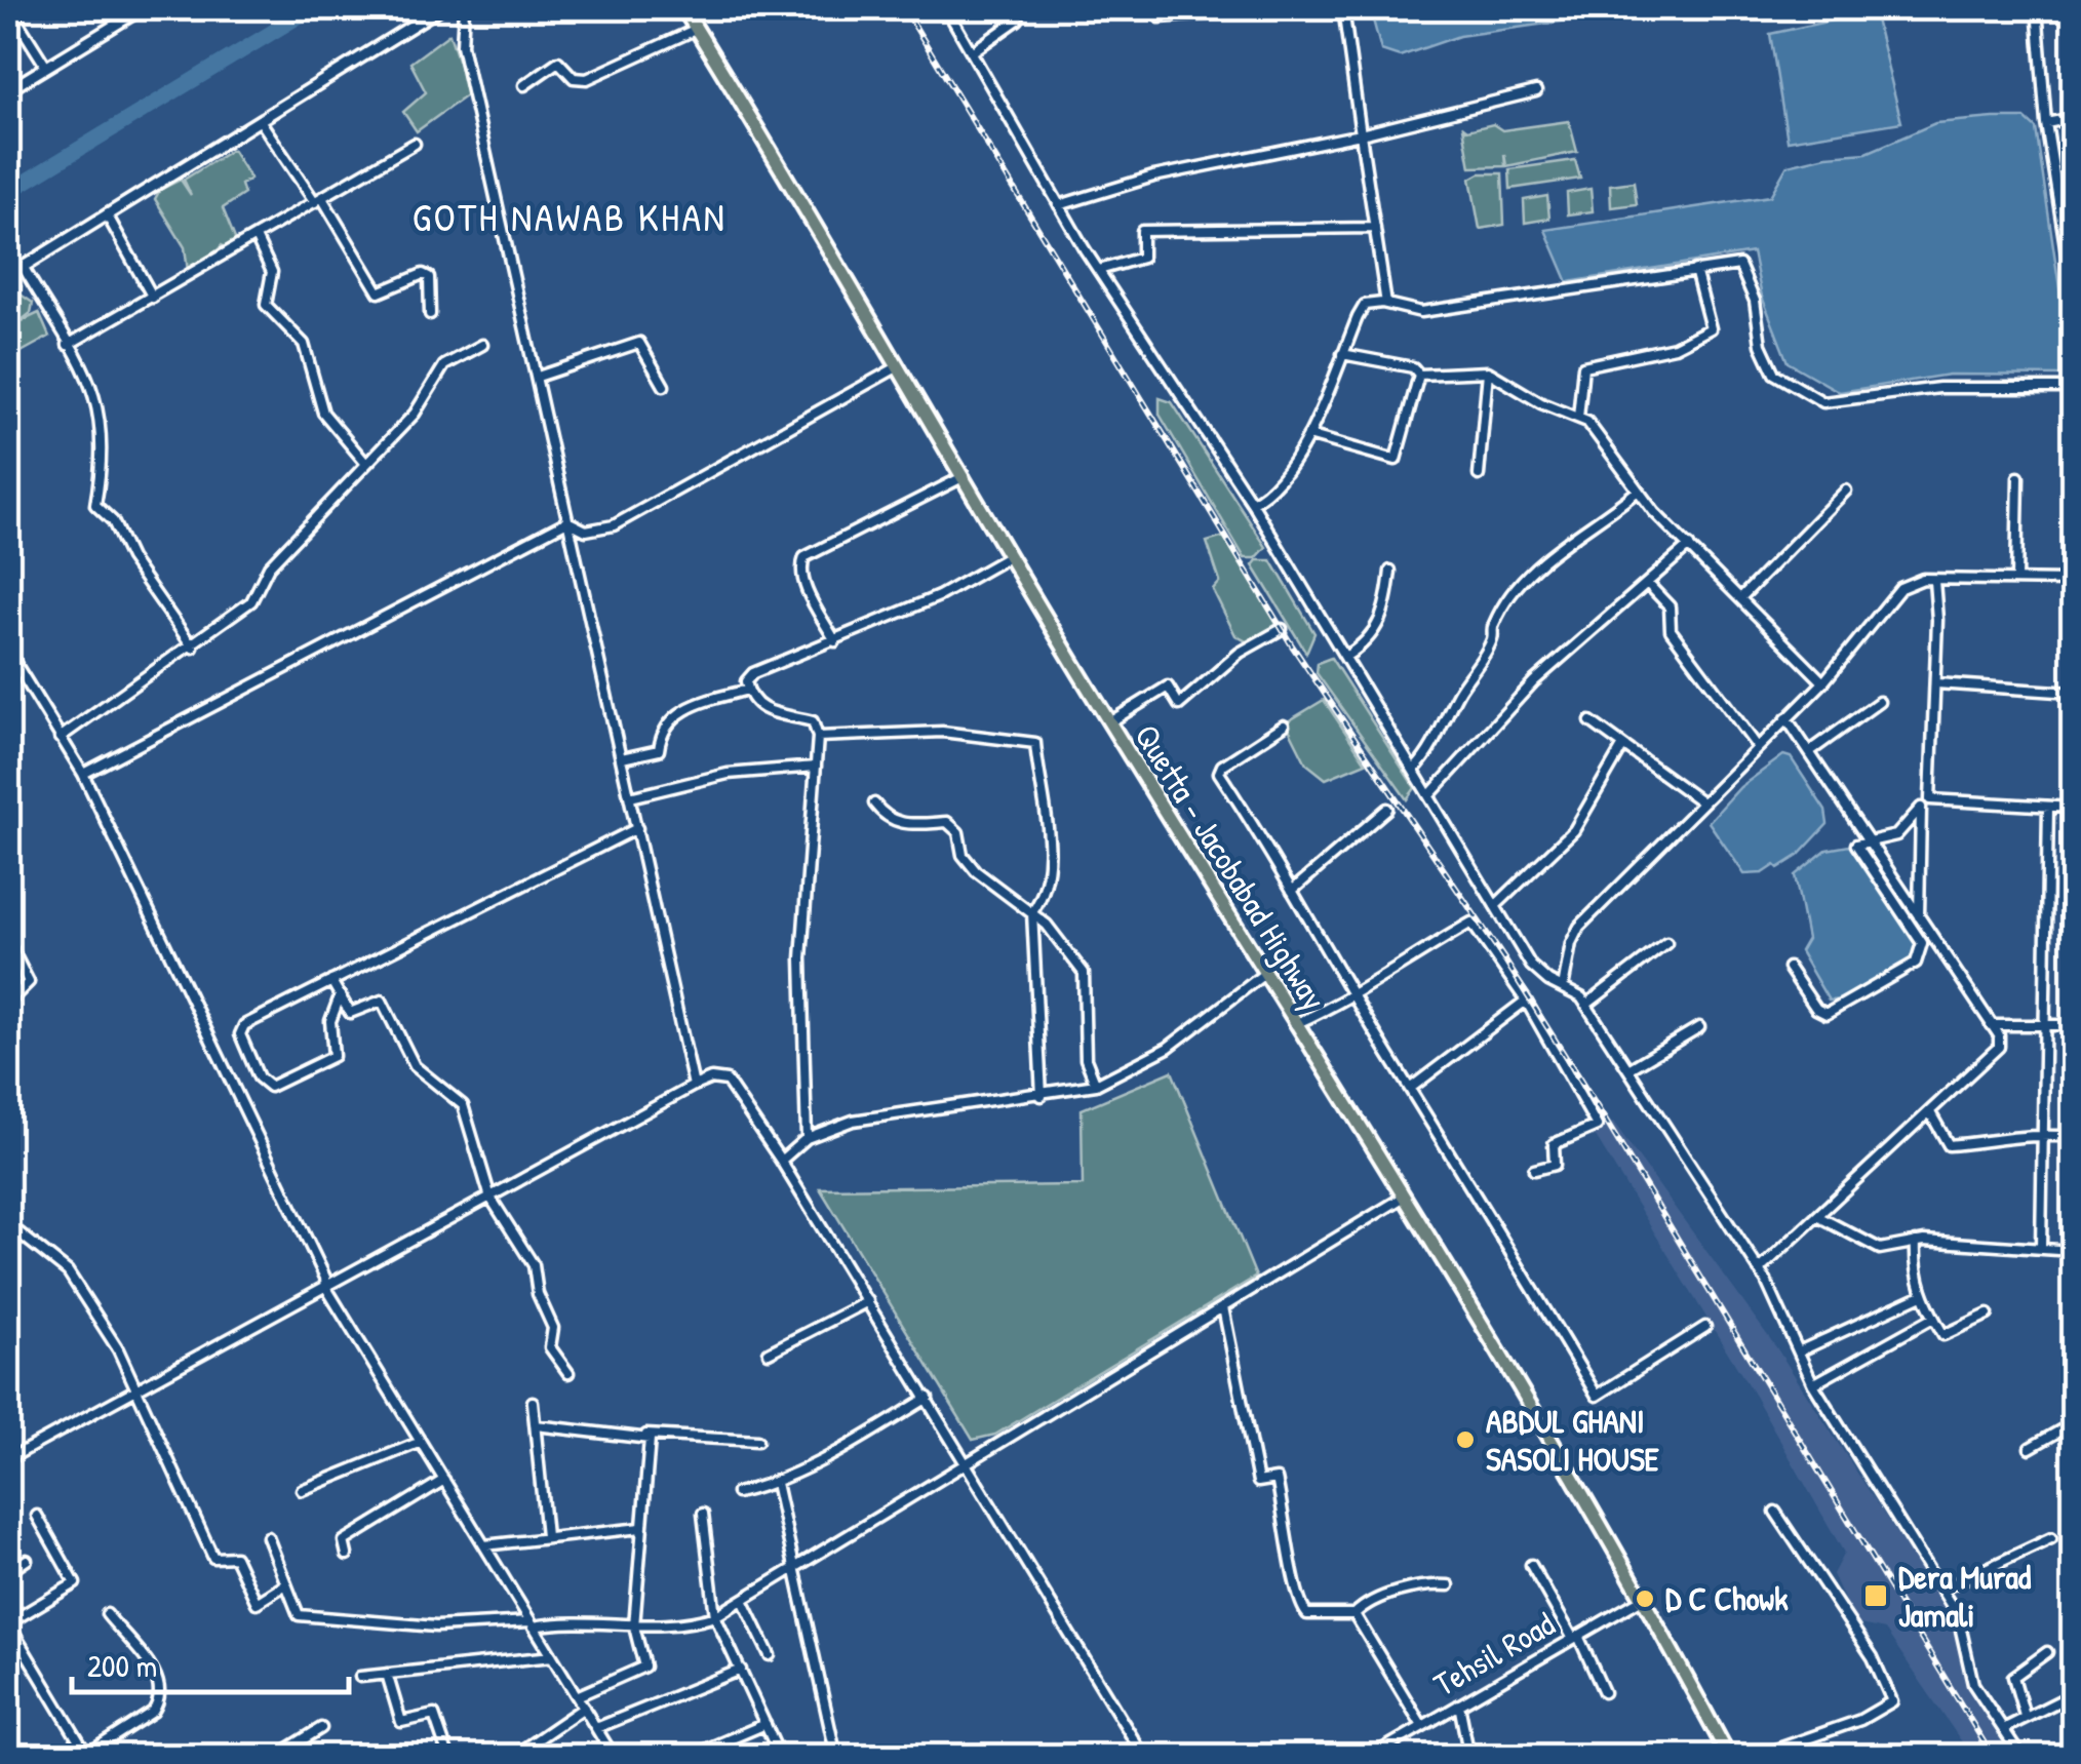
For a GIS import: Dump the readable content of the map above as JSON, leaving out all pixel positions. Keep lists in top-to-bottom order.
{
  "streets": {
    "highway": ["Quetta - Jacobabad Highway"],
    "street": ["Tehsil Road"]
  },
  "crossings": [
    ["Quetta - Jacobabad Highway", "Tehsil Road"]
  ],
  "districts": ["GOTH NAWAB KHAN"],
  "places": {
    "other": ["ABDUL GHANI SASOLI HOUSE", "D C Chowk"],
    "transit": ["Dera Murad Jamali"]
  },
  "scale_bar": "200 m"
}
